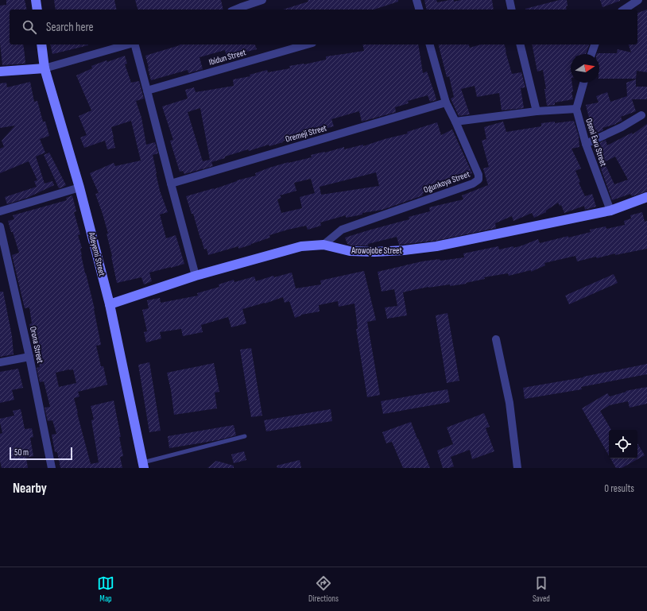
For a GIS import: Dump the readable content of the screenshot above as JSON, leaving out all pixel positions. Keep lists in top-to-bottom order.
{
  "streets": {
    "street": [
      "Ibidun Street",
      "Oremeji Street",
      "Oseni Ewu Street",
      "Ogunkoya Street",
      "Arowojobe Street",
      "Adeyemi Street",
      "Orona Street"
    ]
  },
  "crossings": [
    ["Oremeji Street", "Ogunkoya Street"],
    ["Oseni Ewu Street", "Arowojobe Street"],
    ["Ogunkoya Street", "Arowojobe Street"],
    ["Arowojobe Street", "Adeyemi Street"]
  ],
  "scale_bar": "50 m",
  "north": "right",
  "page": {
    "search": "Search here",
    "scale": "50 m",
    "heading": ["Nearby", "0 results"],
    "nav": ["Map", "Directions", "Saved"]
  }
}
